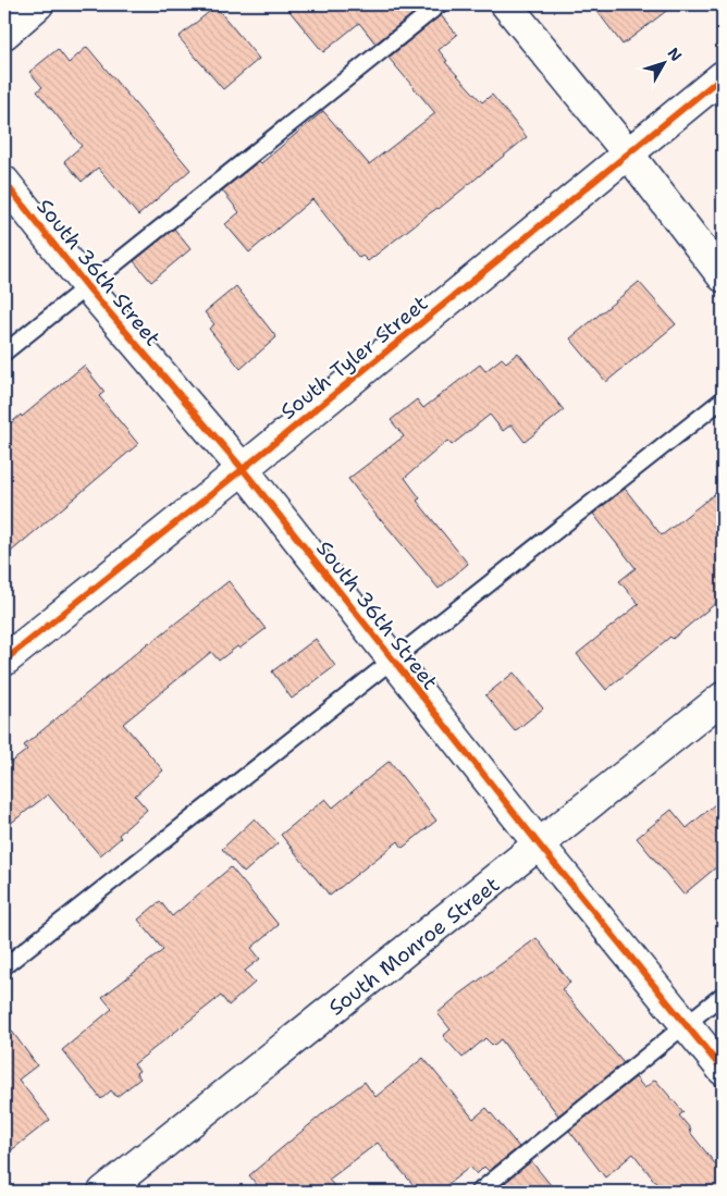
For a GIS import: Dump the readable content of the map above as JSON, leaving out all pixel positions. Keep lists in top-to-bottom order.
{
  "streets": {
    "street": ["South 36th Street", "South Tyler Street", "South Monroe Street"]
  },
  "crossings": [
    ["South 36th Street", "South Tyler Street"],
    ["South 36th Street", "South Monroe Street"]
  ],
  "north": "top right"
}
